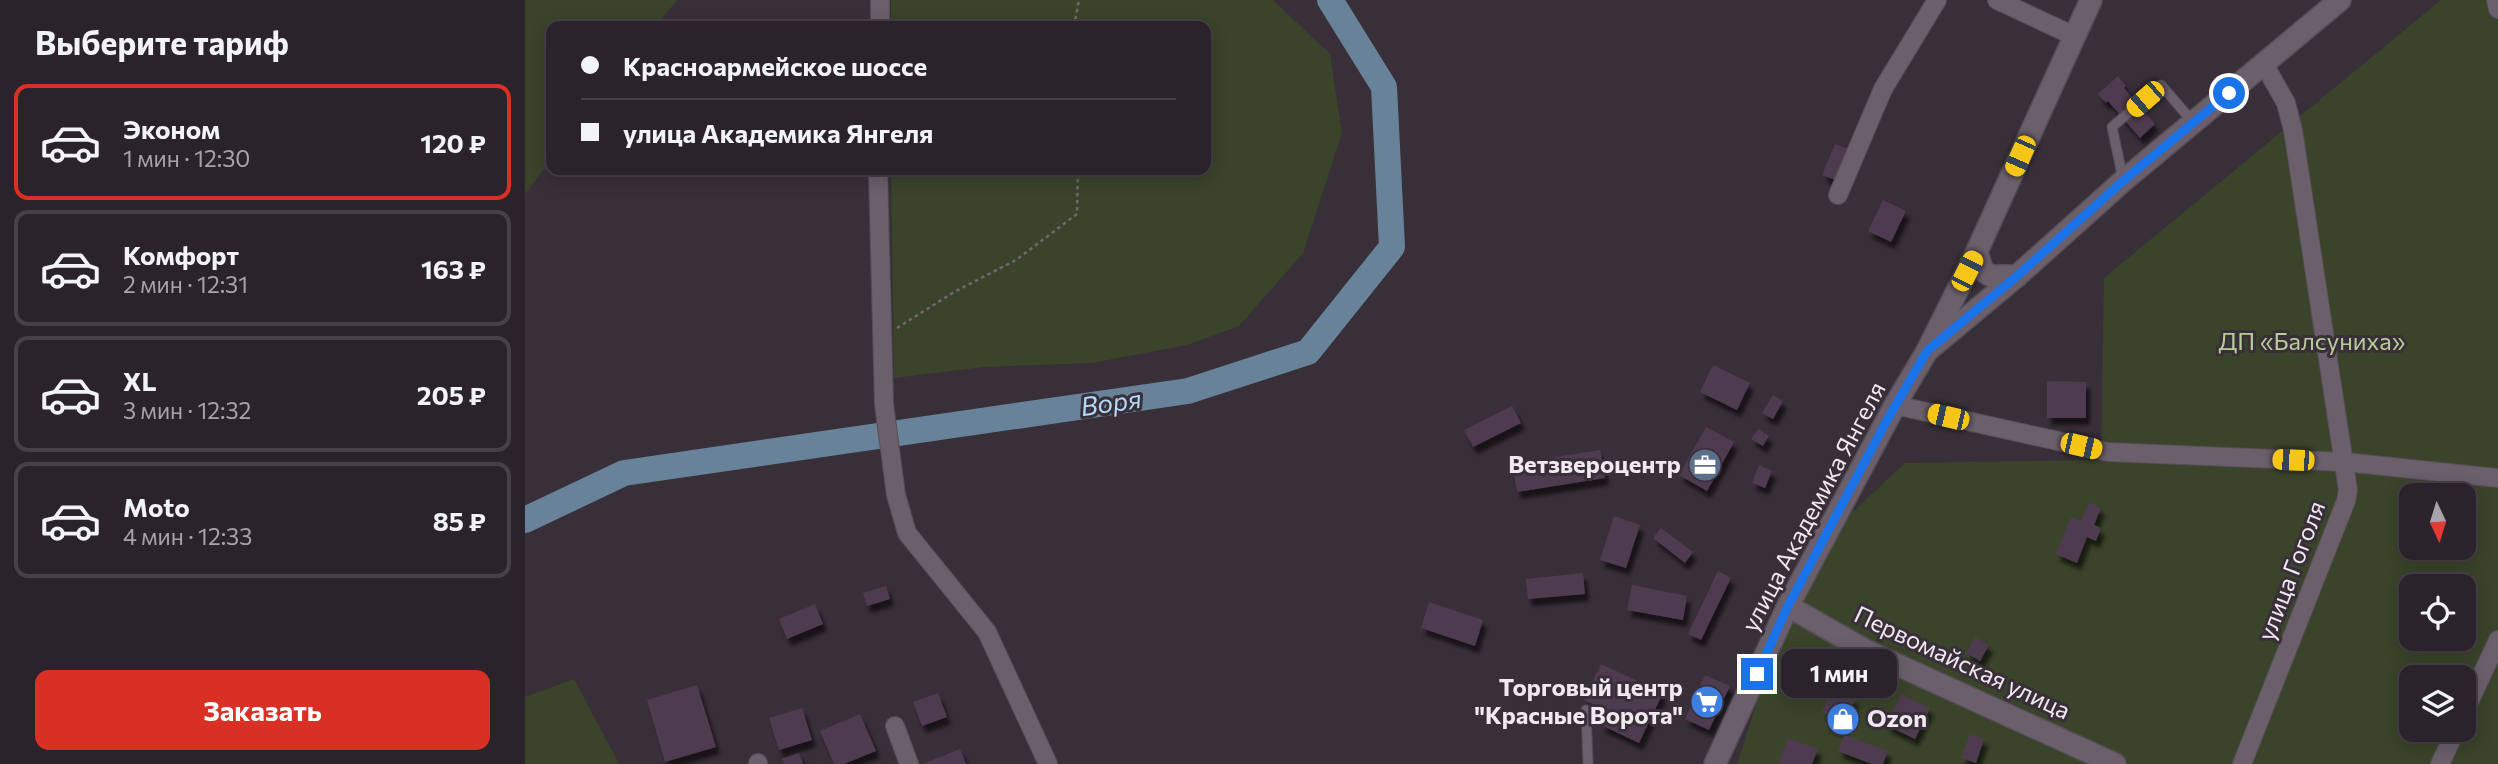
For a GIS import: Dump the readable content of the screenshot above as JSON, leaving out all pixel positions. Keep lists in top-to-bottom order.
{
  "streets": {
    "main road": ["улица Академика Янгеля", "Первомайская улица"],
    "street": ["улица Гоголя"]
  },
  "crossings": [
    ["улица Академика Янгеля", "Первомайская улица"]
  ],
  "water": ["Воря"],
  "parks": ["ДП «Балсуниха»"],
  "places": {
    "office": ["Ветзвероцентр"],
    "supermarket": ["Торговый центр \"Красные Ворота\""],
    "shop": ["Ozon"]
  },
  "north": "bottom",
  "page": {
    "heading": "Выберите тариф",
    "banner": ["Красноармейское шоссе", "улица Академика Янгеля"],
    "list": [
      {
        "name": "Эконом",
        "note": "1 мин · 12:30",
        "value": "120 ₽"
      },
      {
        "name": "Комфорт",
        "note": "2 мин · 12:31",
        "value": "163 ₽"
      },
      {
        "name": "XL",
        "note": "3 мин · 12:32",
        "value": "205 ₽"
      },
      {
        "name": "Moto",
        "note": "4 мин · 12:33",
        "value": "85 ₽"
      }
    ],
    "bubble": "1 мин",
    "buttons": "Заказать"
  }
}
